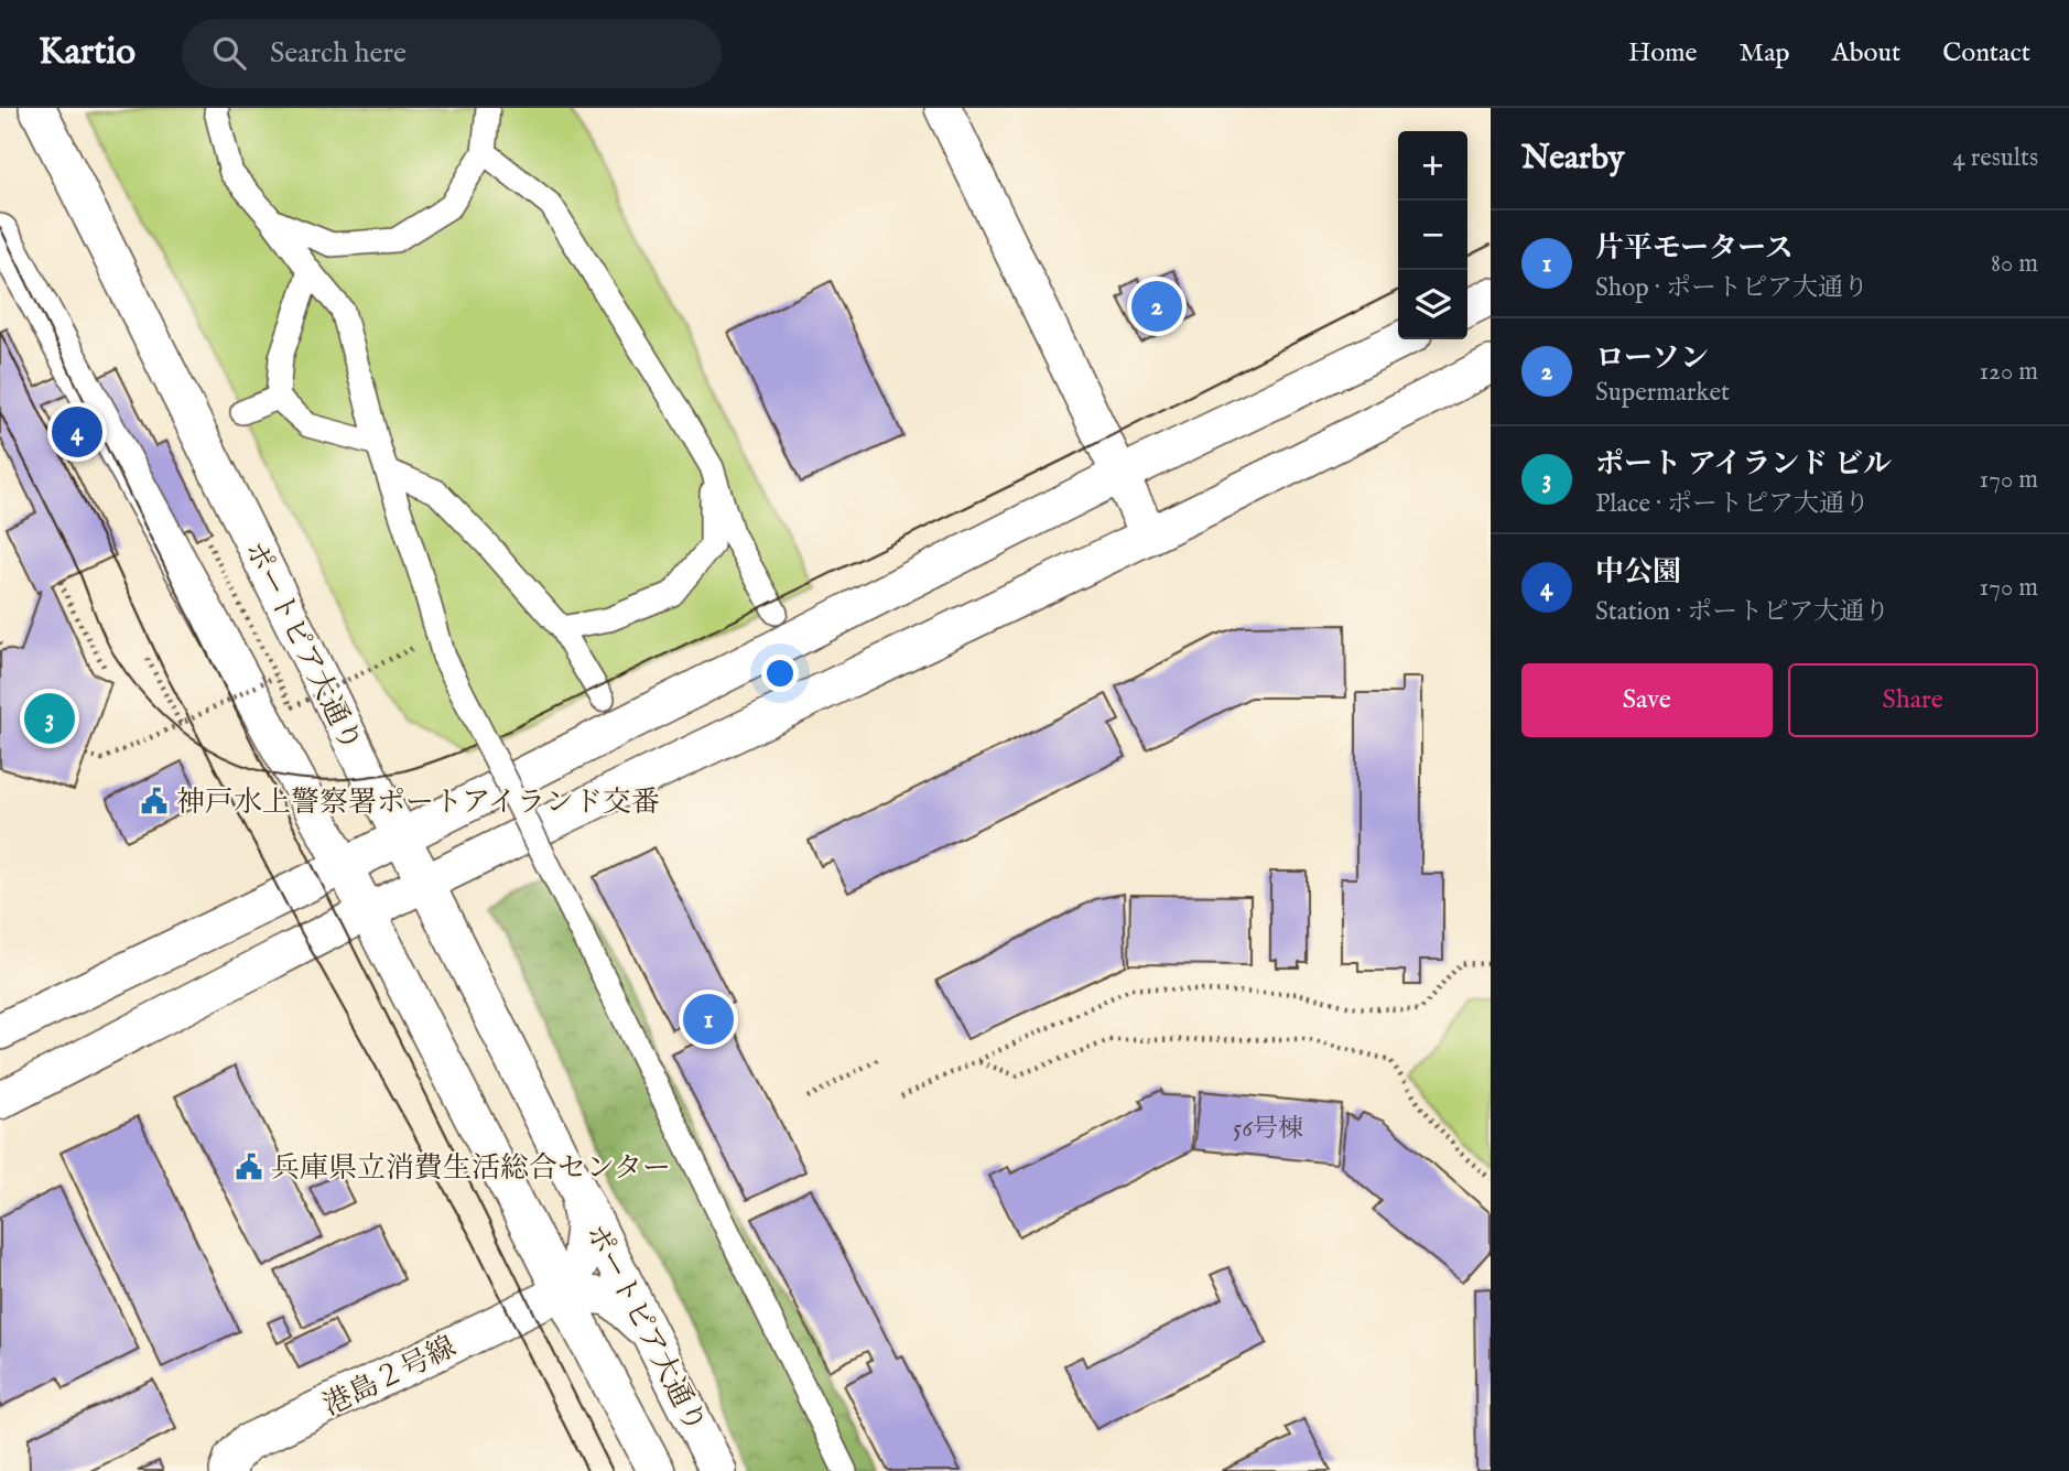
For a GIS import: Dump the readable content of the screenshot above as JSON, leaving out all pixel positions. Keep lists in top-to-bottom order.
{
  "streets": {
    "street": ["ポートピア大通り", "港島２号線"]
  },
  "crossings": [
    ["ポートピア大通り", "港島２号線"]
  ],
  "places": {
    "public building": ["神戸水上警察署ポートアイランド交番", "兵庫県立消費生活総合センター"]
  },
  "house_numbers": ["56号棟"],
  "page": {
    "header": "Kartio",
    "search": "Search here",
    "nav": [
      "Home",
      "Map",
      "About",
      "Contact"
    ],
    "heading": ["Nearby", "4 results"],
    "map_buttons": ["+", "−"],
    "list": [
      {
        "mark": "1",
        "name": "片平モータース",
        "note": "Shop · ポートピア大通り",
        "value": "80 m"
      },
      {
        "mark": "2",
        "name": "ローソン",
        "note": "Supermarket",
        "value": "120 m"
      },
      {
        "mark": "3",
        "name": "ポート アイランド ビル",
        "note": "Place · ポートピア大通り",
        "value": "170 m"
      },
      {
        "mark": "4",
        "name": "中公園",
        "note": "Station · ポートピア大通り",
        "value": "170 m"
      }
    ],
    "pins": [
      "2",
      "4",
      "3",
      "1"
    ],
    "buttons": ["Save", "Share"]
  }
}
